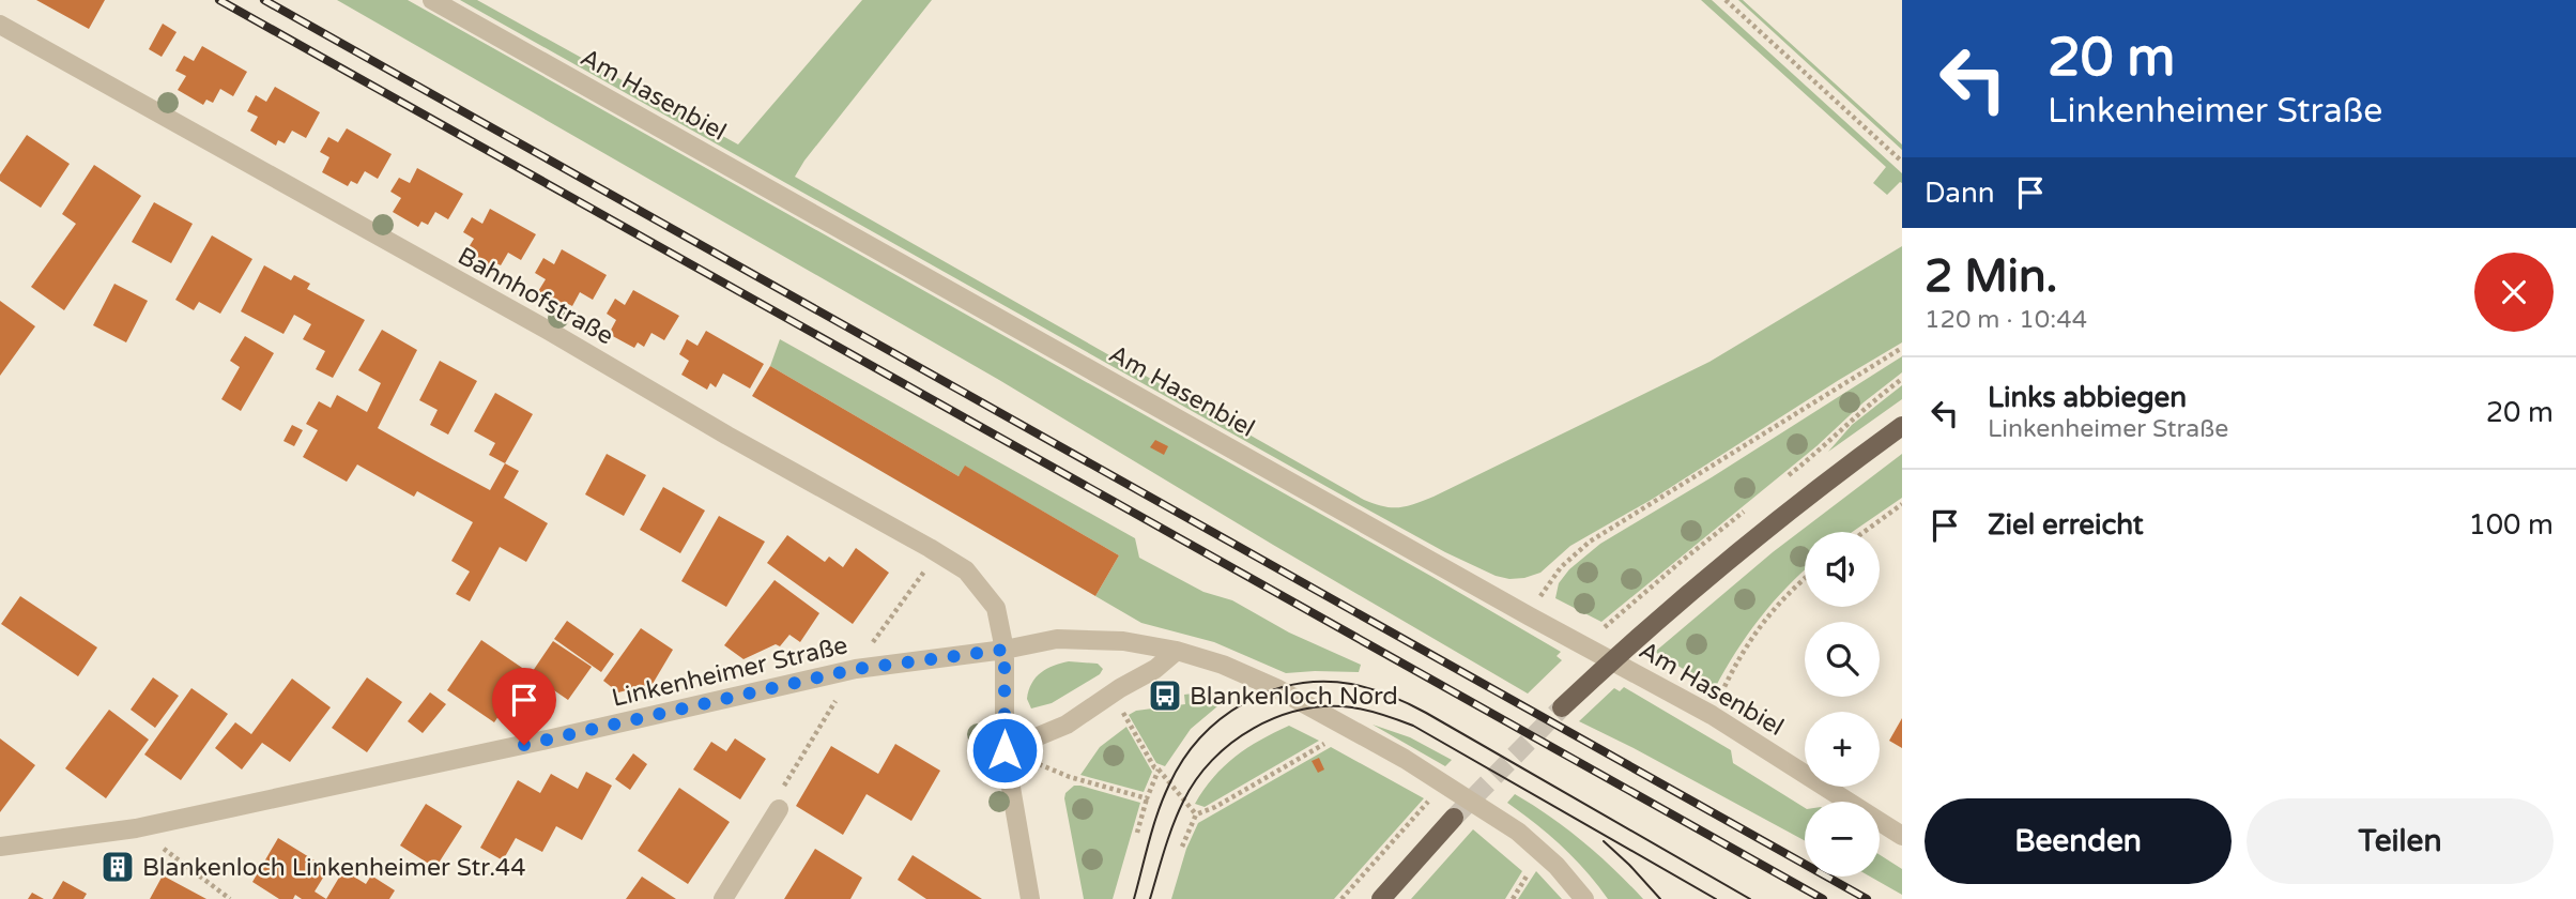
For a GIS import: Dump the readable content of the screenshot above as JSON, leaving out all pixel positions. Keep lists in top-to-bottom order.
{
  "streets": {
    "street": ["Am Hasenbiel", "Bahnhofstraße", "Linkenheimer Straße"]
  },
  "crossings": [
    ["Bahnhofstraße", "Linkenheimer Straße"]
  ],
  "places": {
    "bus stop": ["Blankenloch Nord"],
    "building": ["Blankenloch Linkenheimer Str.44"]
  },
  "page": {
    "turn": ["20 m", "Linkenheimer Straße"],
    "then": "Dann",
    "heading": ["2 Min.", "120 m · 10:44"],
    "list": [
      {
        "name": "Links abbiegen",
        "note": "Linkenheimer Straße",
        "value": "20 m"
      },
      {
        "name": "Ziel erreicht",
        "value": "100 m"
      }
    ],
    "map_buttons": ["+", "−"],
    "buttons": ["Beenden", "Teilen"]
  }
}
